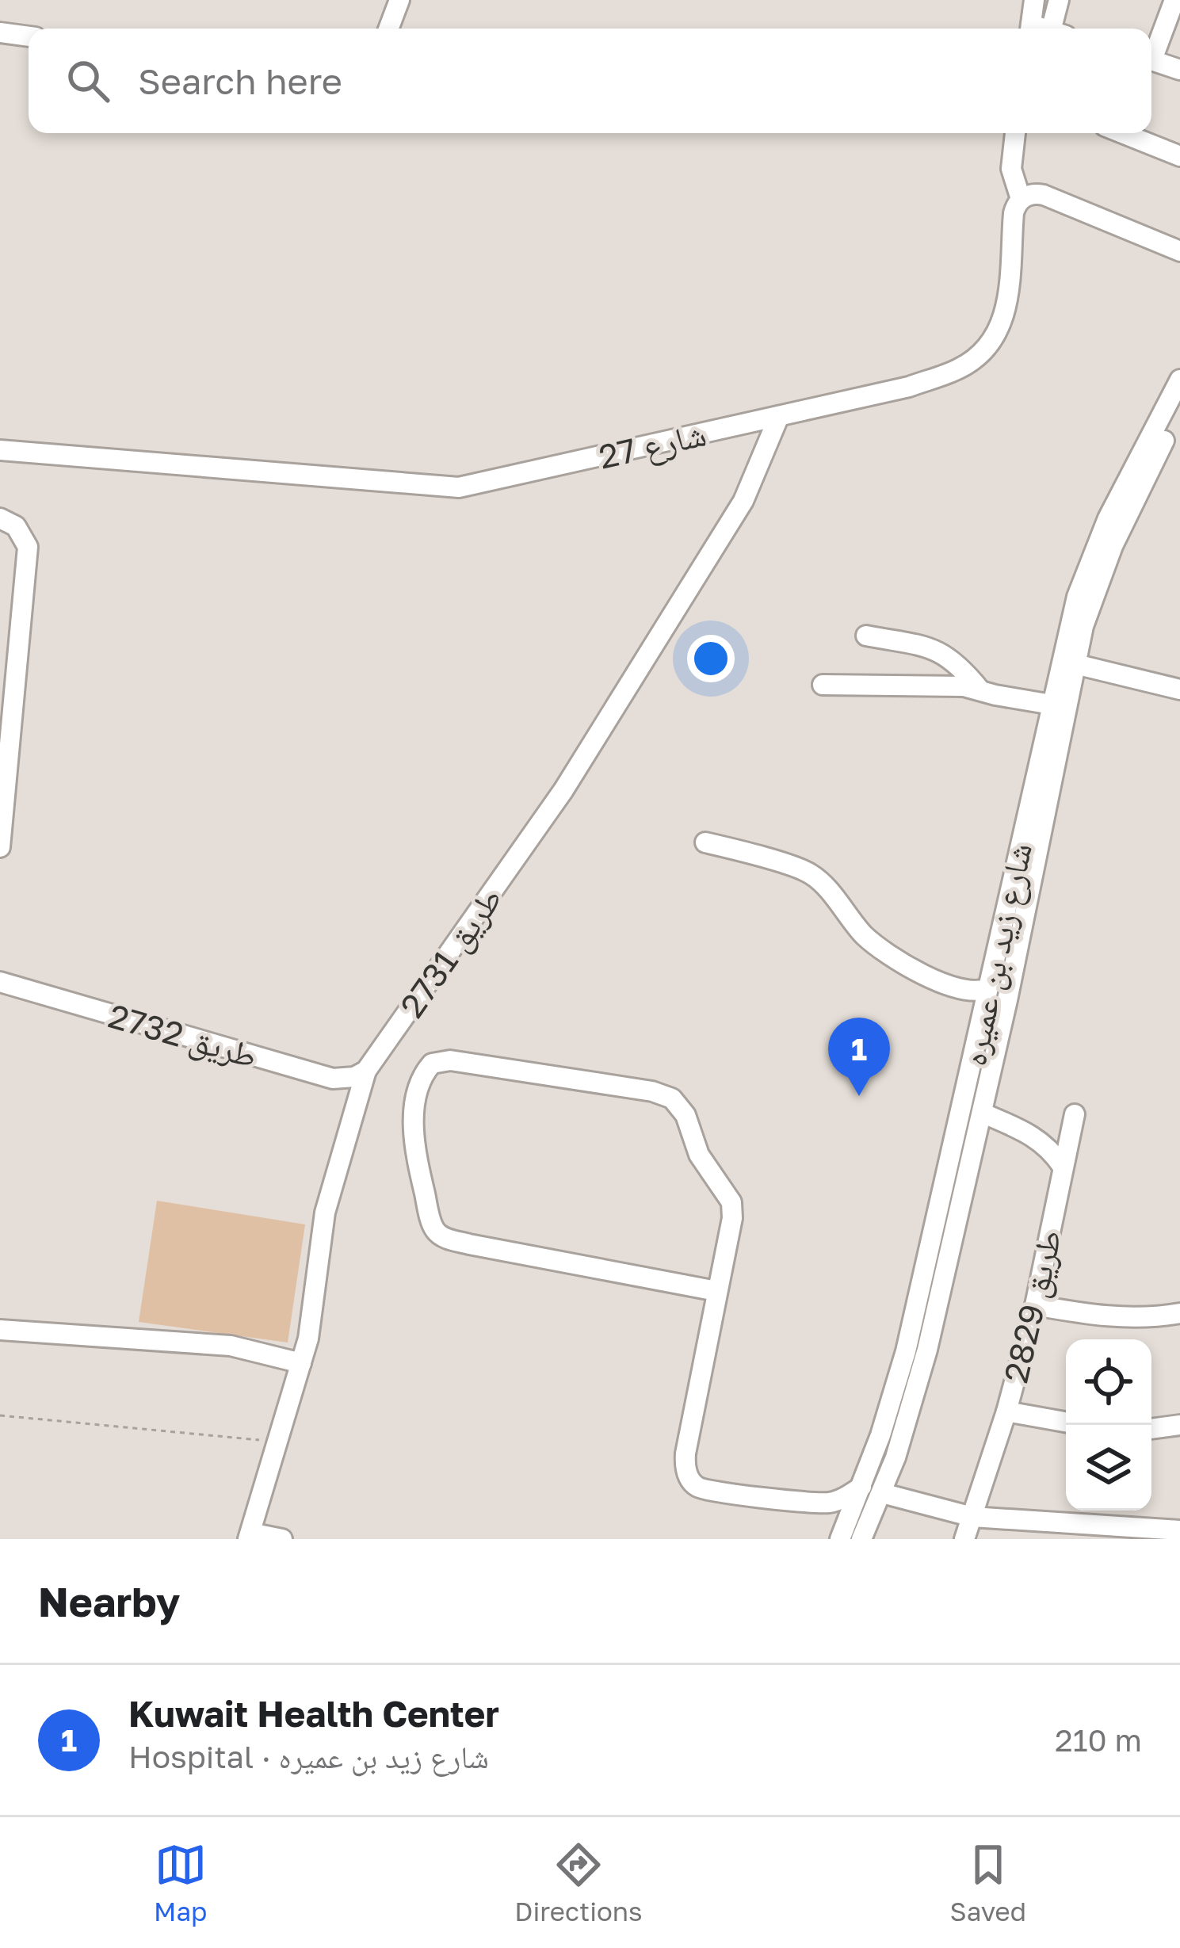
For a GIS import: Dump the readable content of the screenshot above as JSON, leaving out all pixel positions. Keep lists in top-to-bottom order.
{
  "streets": {
    "street": [
      "شارع 27",
      "طريق 2731",
      "شارع زيد بن عميره",
      "طريق 2732",
      "طريق 2829"
    ]
  },
  "crossings": [
    ["شارع 27", "طريق 2731"],
    ["طريق 2731", "طريق 2732"]
  ],
  "page": {
    "search": "Search here",
    "pins": "1",
    "heading": "Nearby",
    "list": [
      {
        "mark": "1",
        "name": "Kuwait Health Center",
        "note": "Hospital · شارع زيد بن عميره",
        "value": "210 m"
      }
    ],
    "nav": ["Map", "Directions", "Saved"]
  }
}
